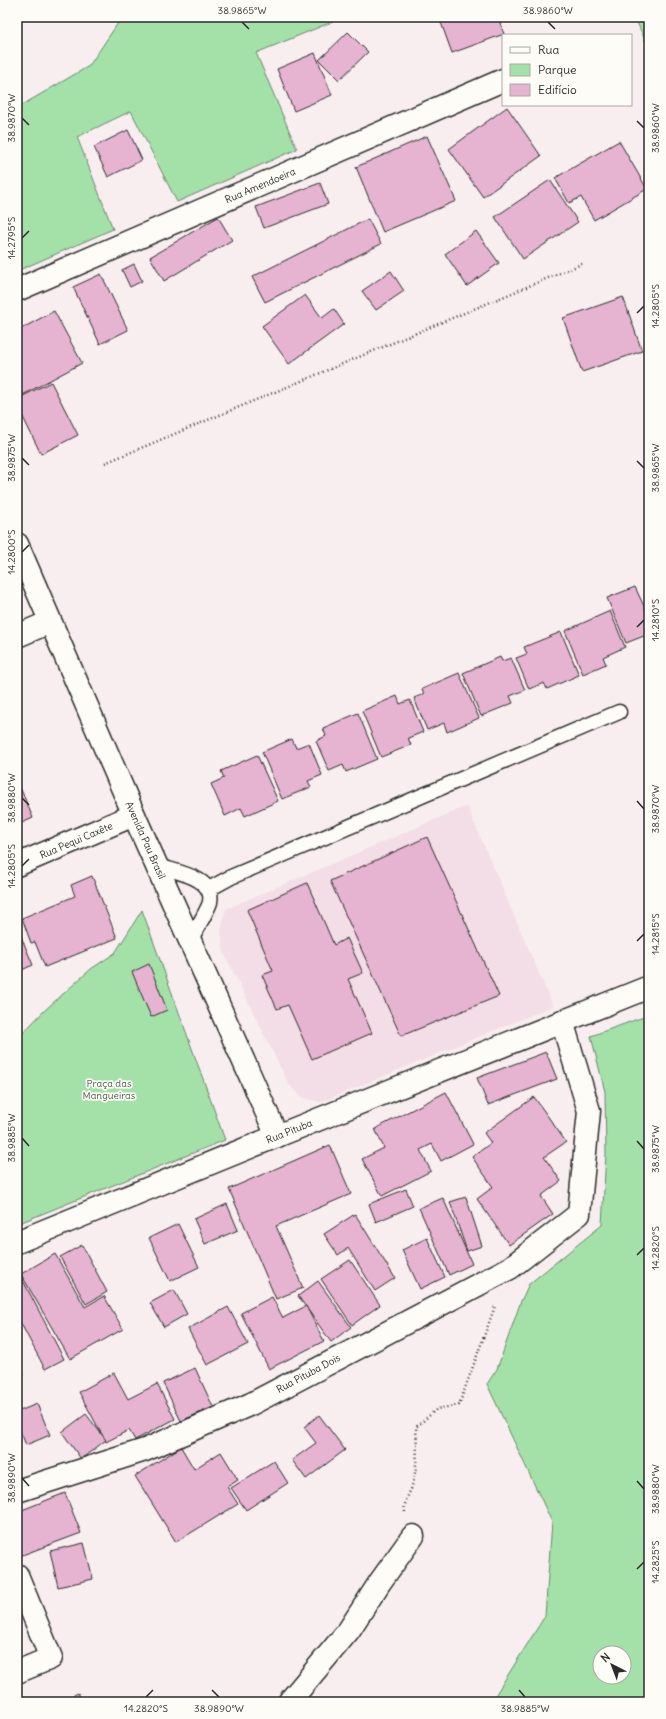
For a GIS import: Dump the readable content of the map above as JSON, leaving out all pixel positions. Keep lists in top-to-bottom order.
{
  "streets": {
    "street": [
      "Rua Amendoeira",
      "Rua Pequi Caxête",
      "Avenida Pau Brasil",
      "Rua Pituba",
      "Rua Pituba Dois"
    ]
  },
  "crossings": [
    ["Rua Pequi Caxête", "Avenida Pau Brasil"],
    ["Avenida Pau Brasil", "Rua Pituba"],
    ["Rua Pituba", "Rua Pituba Dois"]
  ],
  "parks": ["Praça das Mangueiras"],
  "legend": ["Rua", "Parque", "Edifício"],
  "north": "top left",
  "coordinates": [
    "38.9865°W",
    "38.9860°W",
    "38.9870°W",
    "14.2795°S",
    "14.2805°S",
    "38.9875°W",
    "14.2800°S",
    "14.2810°S",
    "38.9880°W",
    "14.2815°S",
    "38.9885°W",
    "14.2820°S",
    "38.9890°W",
    "14.2825°S"
  ]
}
